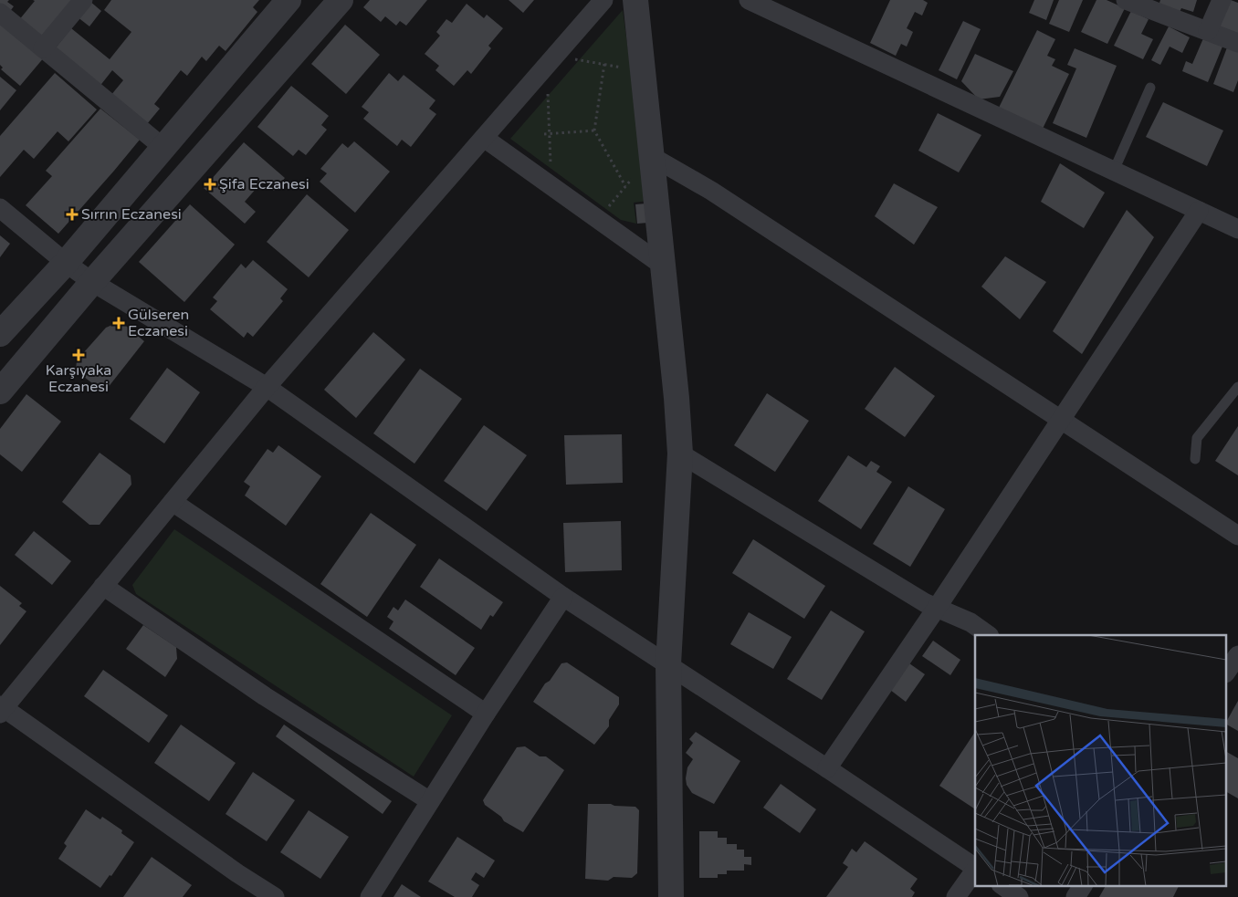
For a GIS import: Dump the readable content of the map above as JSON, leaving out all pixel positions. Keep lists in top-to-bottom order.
{
  "places": {
    "health": [
      "Şifa Eczanesi",
      "Sırrın Eczanesi",
      "Gülseren Eczanesi",
      "Karşıyaka Eczanesi"
    ]
  }
}
